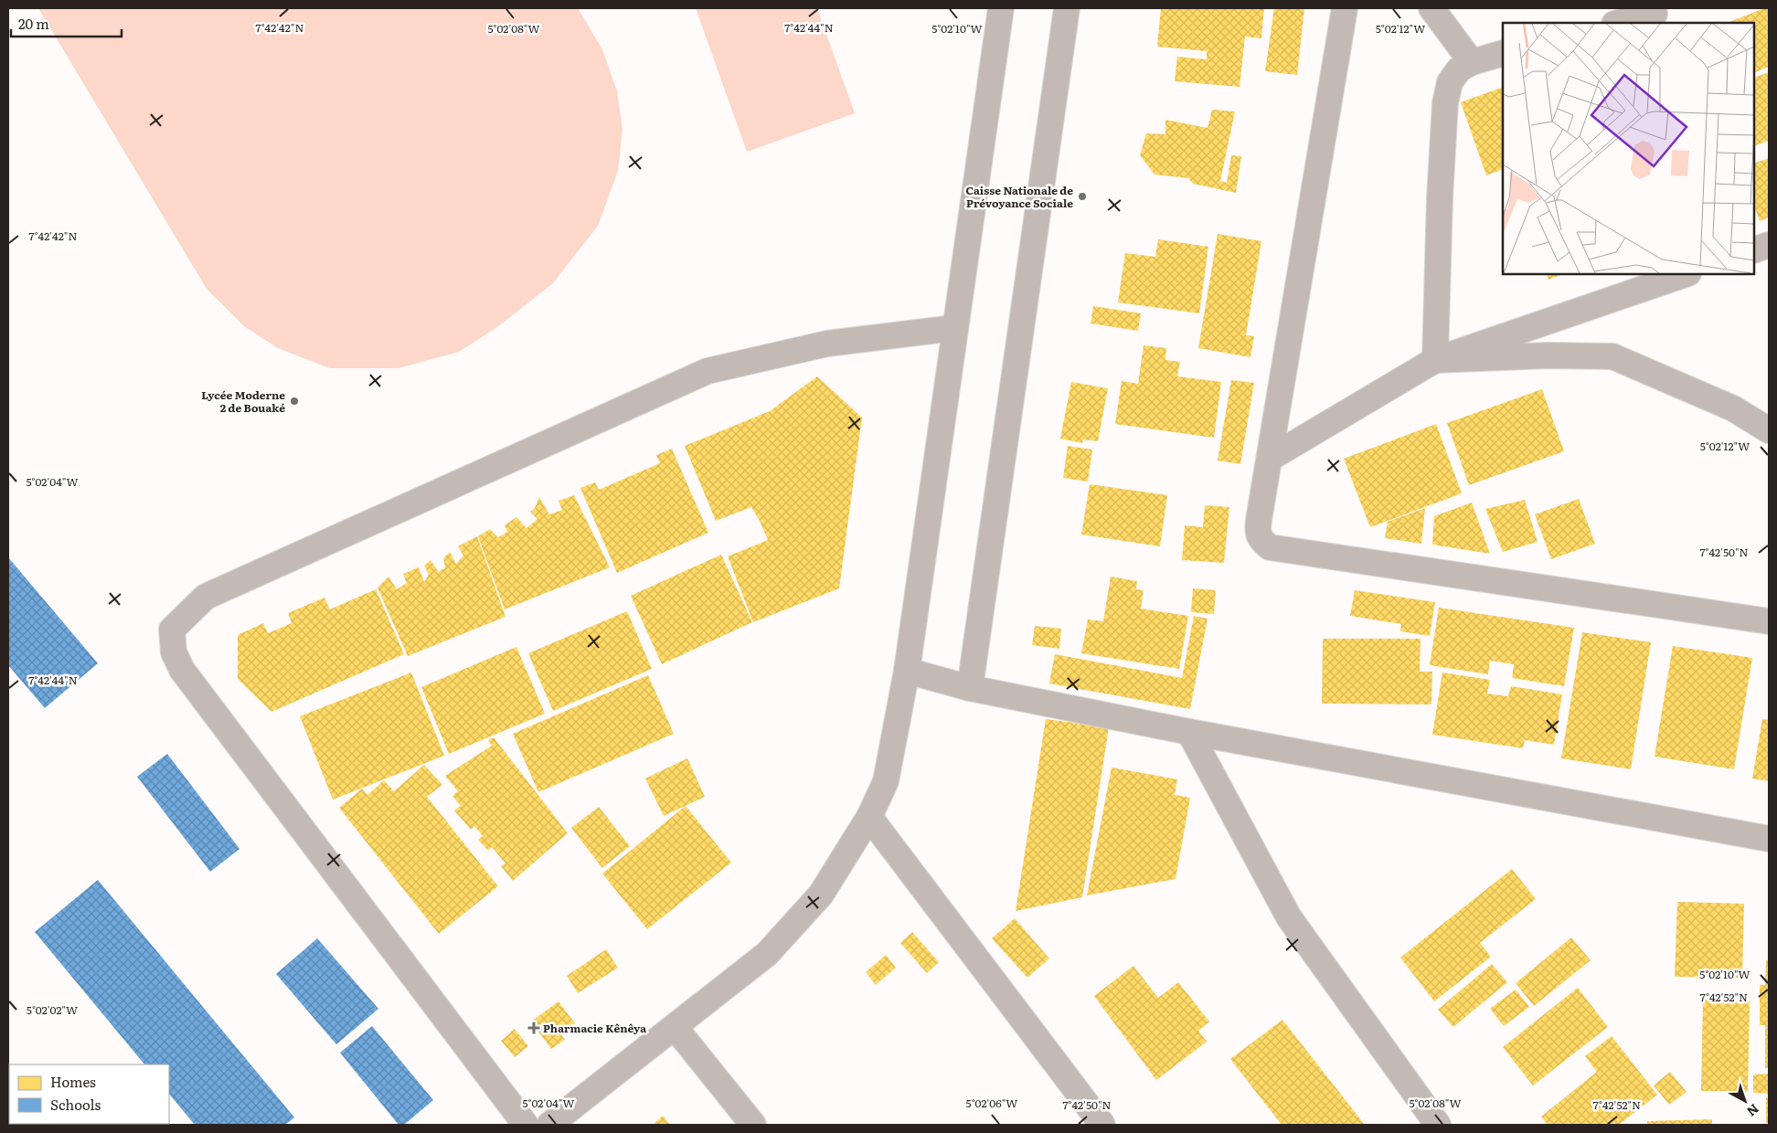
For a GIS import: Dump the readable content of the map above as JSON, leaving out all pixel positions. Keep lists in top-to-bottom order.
{
  "places": {
    "other": ["Caisse Nationale de Prévoyance Sociale", "Lycée Moderne 2 de Bouaké"],
    "health": ["Pharmacie Kênêya"]
  },
  "legend": ["Homes", "Schools"],
  "scale_bar": "20 m",
  "north": "bottom right",
  "coordinates": [
    "7°42'42\"N",
    "7°42'44\"N",
    "5°02'08\"W",
    "5°02'10\"W",
    "5°02'12\"W",
    "5°02'04\"W",
    "7°42'50\"N",
    "7°42'52\"N",
    "5°02'02\"W",
    "5°02'06\"W"
  ]
}
